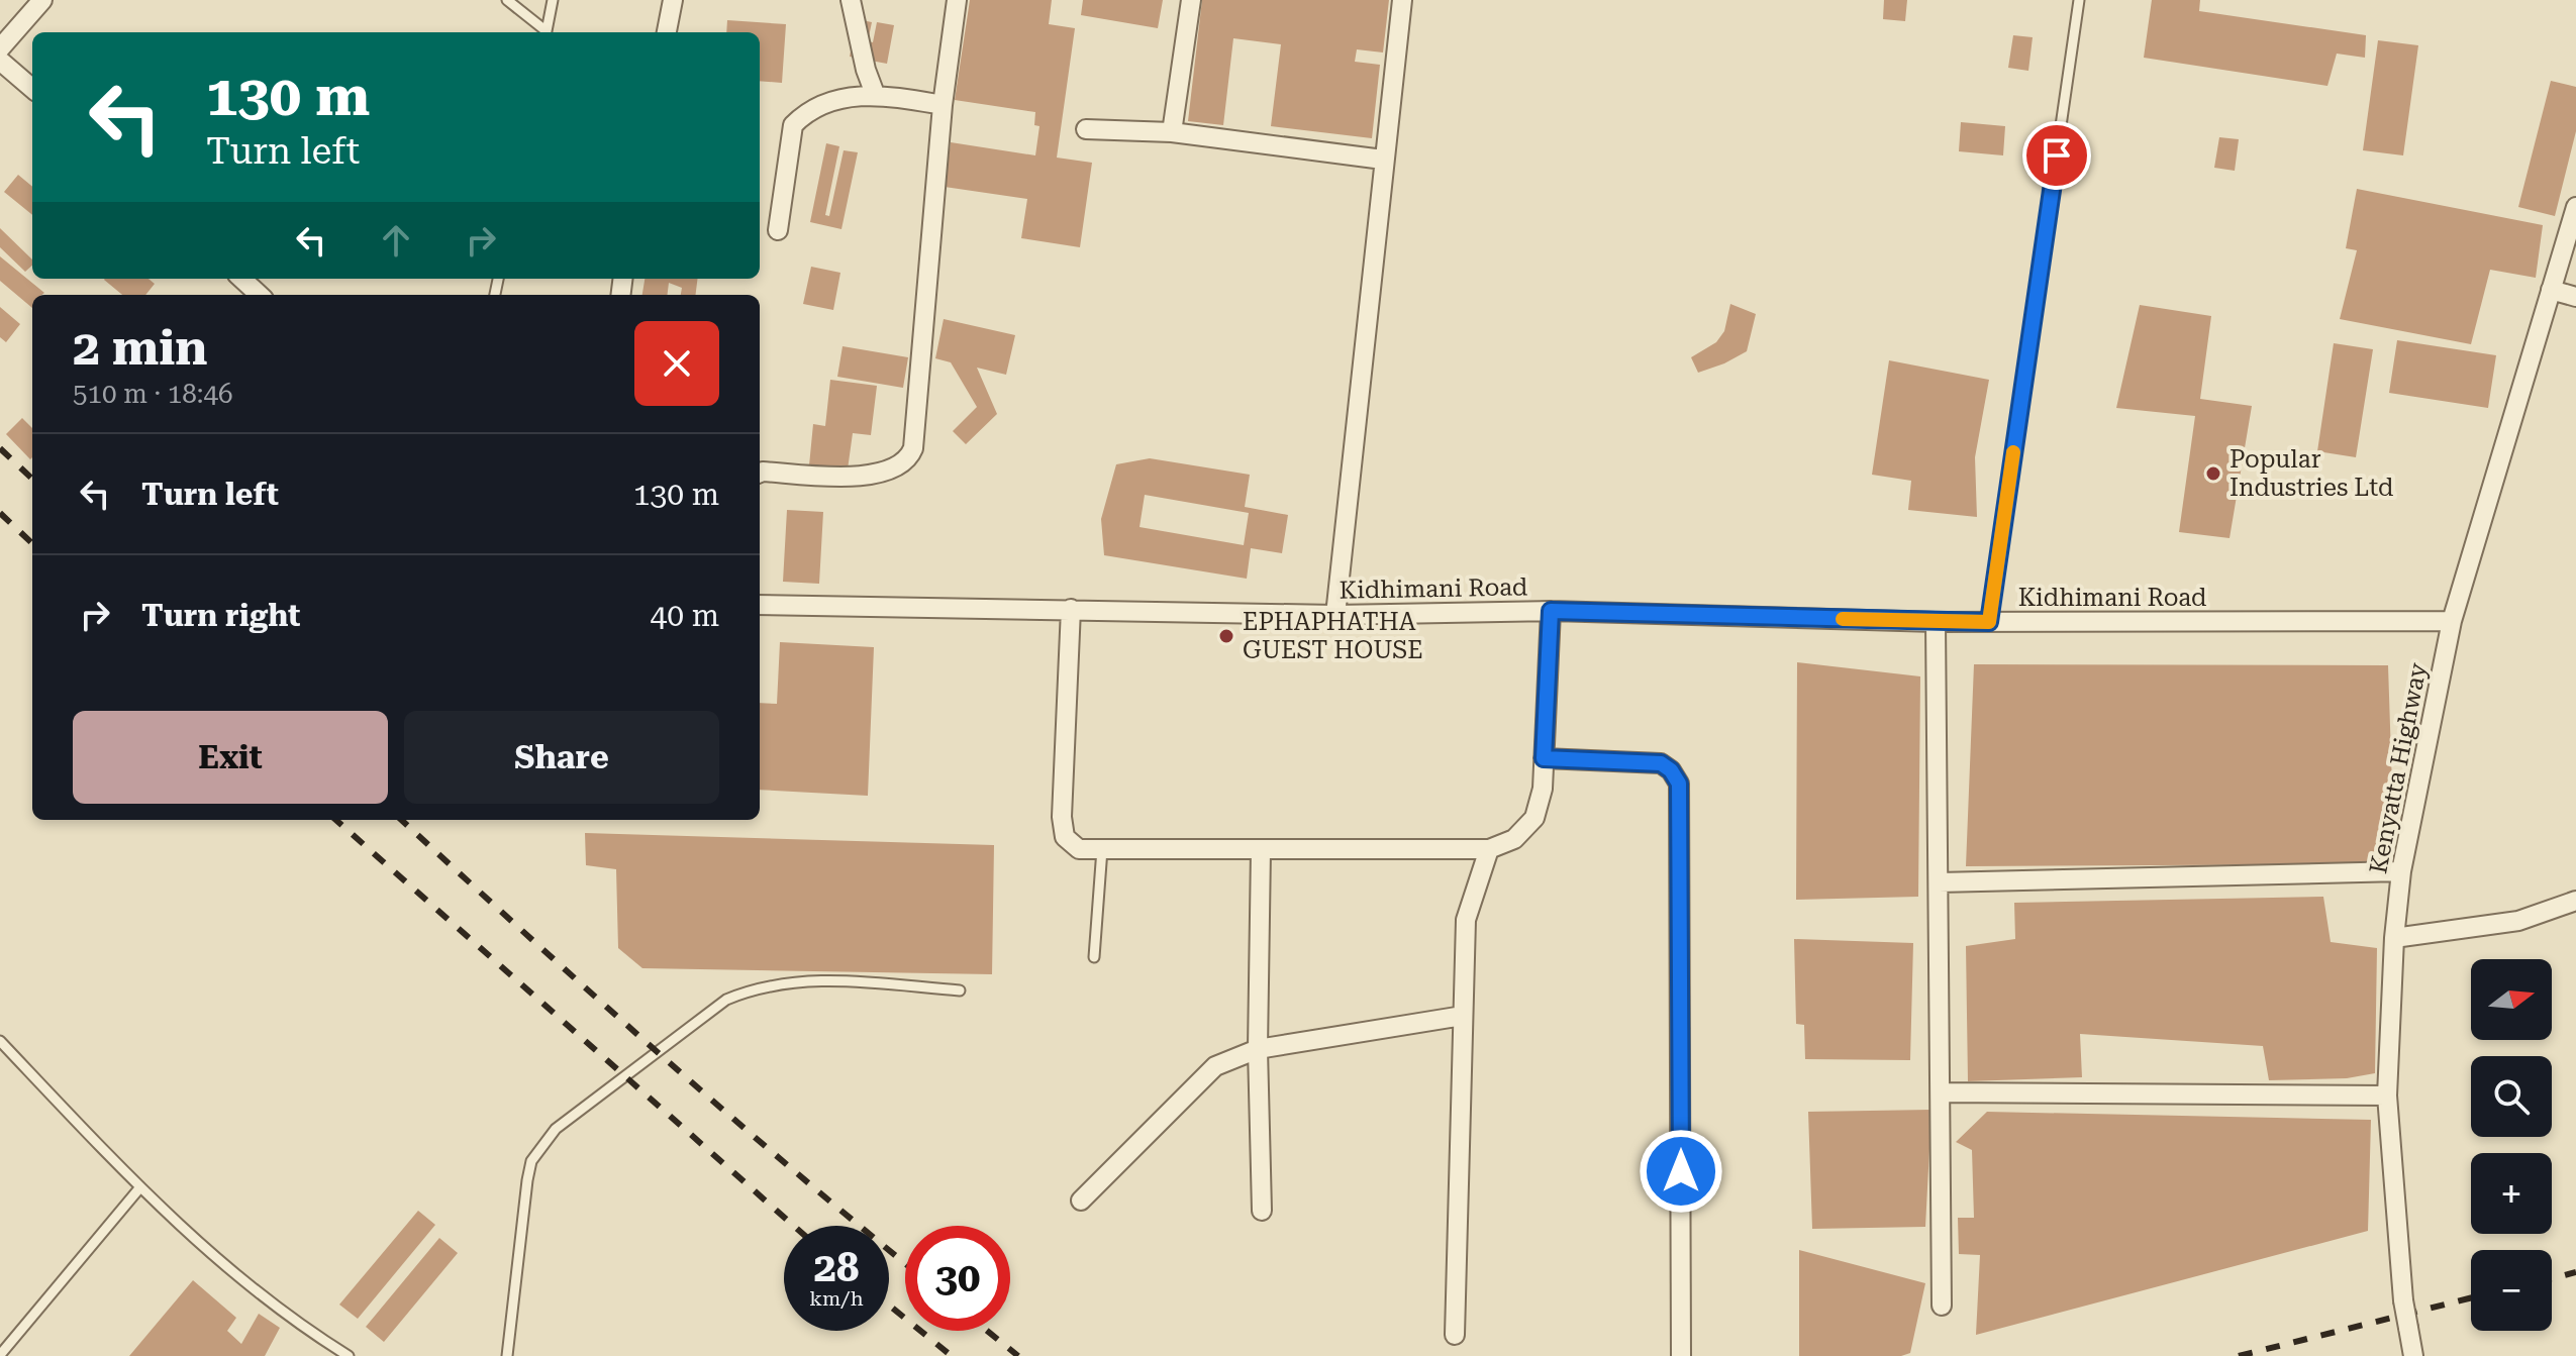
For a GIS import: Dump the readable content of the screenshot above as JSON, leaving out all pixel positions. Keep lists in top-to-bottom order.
{
  "streets": {
    "street": ["Kidhimani Road", "Kenyatta Highway"]
  },
  "crossings": [
    ["Kidhimani Road", "Kenyatta Highway"]
  ],
  "places": ["Popular Industries Ltd", "EPHAPHATHA GUEST HOUSE"],
  "north": "right",
  "page": {
    "turn": ["130 m", "Turn left"],
    "heading": ["2 min", "510 m · 18:46"],
    "list": [
      {
        "name": "Turn left",
        "value": "130 m"
      },
      {
        "name": "Turn right",
        "value": "40 m"
      }
    ],
    "buttons": ["Exit", "Share"],
    "map_buttons": ["+", "−"],
    "speed": "28 km/h",
    "limit": "30"
  }
}
